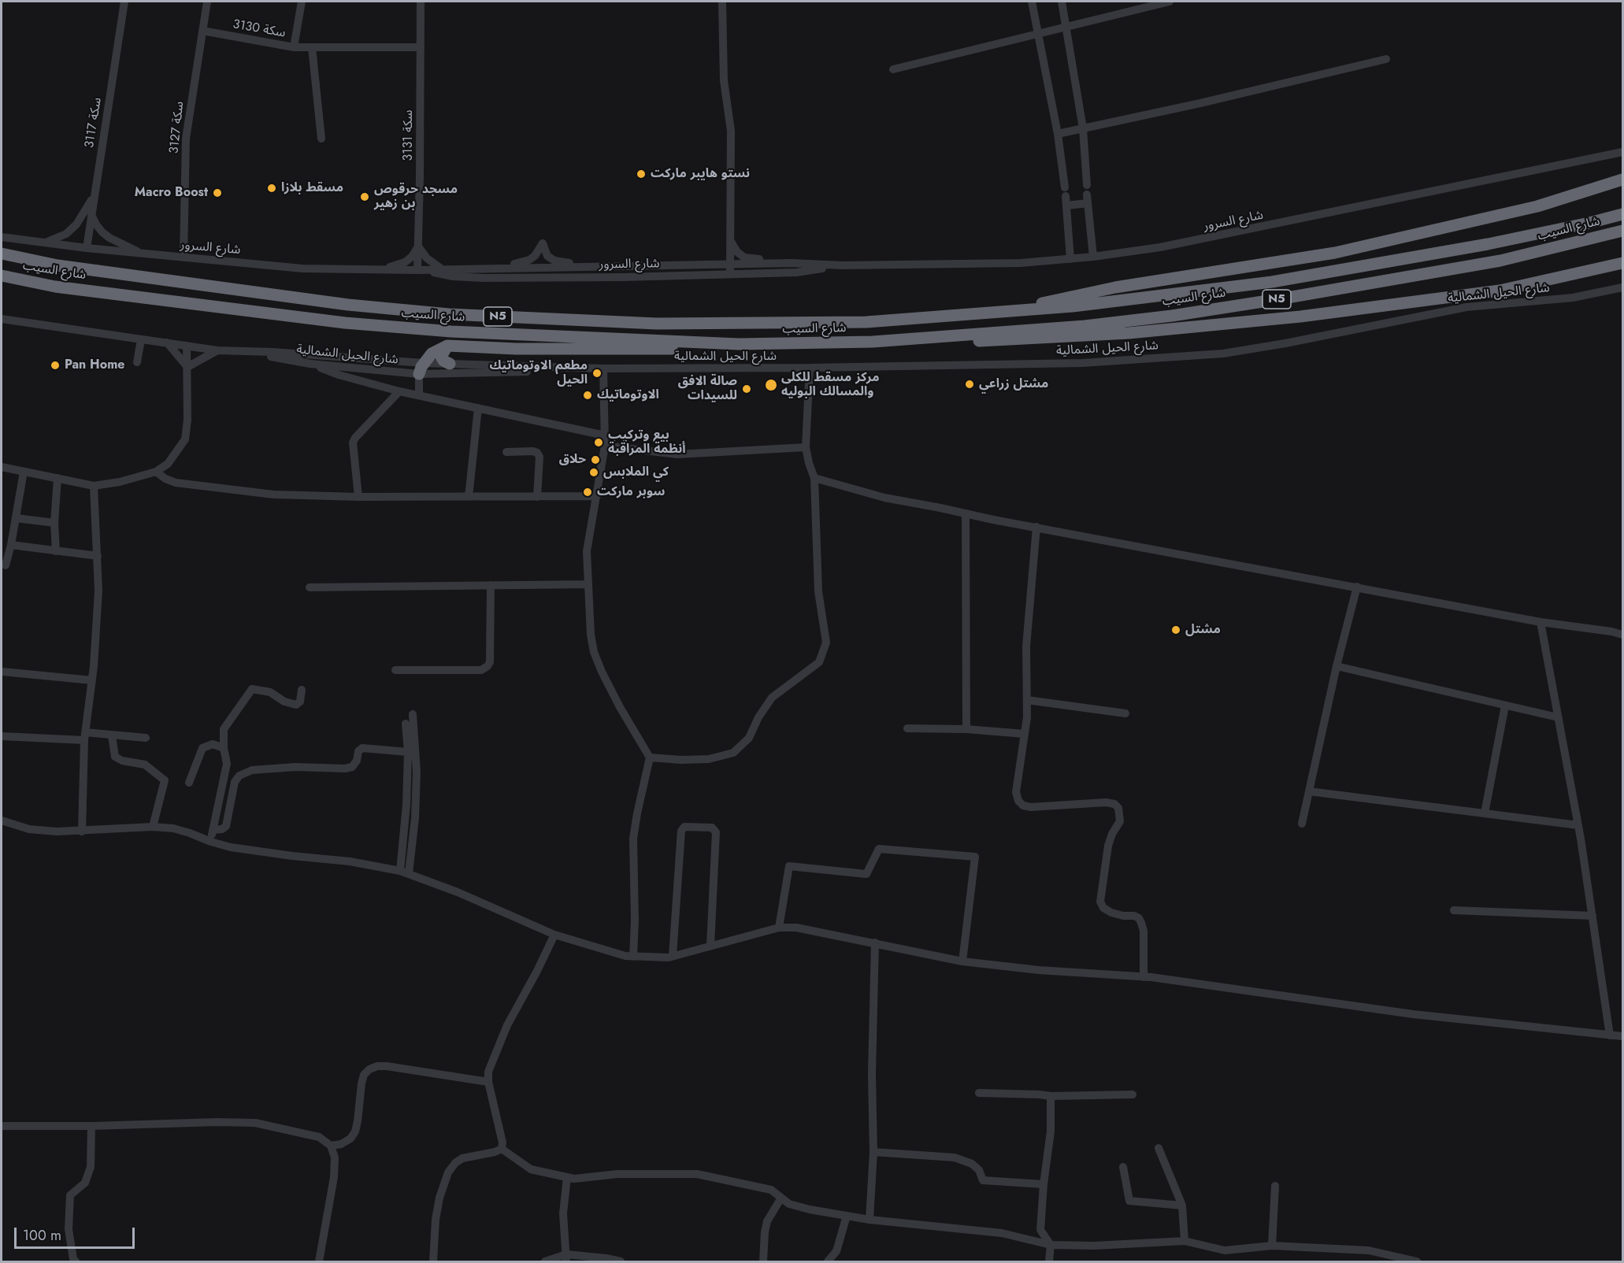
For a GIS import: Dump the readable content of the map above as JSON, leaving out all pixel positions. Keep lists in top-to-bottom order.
{
  "streets": {
    "highway": ["شارع السيب", "N5"],
    "street": [
      "سكة 3130",
      "سكة 3117",
      "سكة 3127",
      "سكة 3131",
      "شارع السرور",
      "شارع الحيل الشمالية"
    ]
  },
  "crossings": [
    ["سكة 3130", "سكة 3127"],
    ["سكة 3130", "سكة 3131"],
    ["سكة 3117", "شارع السرور"],
    ["سكة 3127", "شارع السرور"],
    ["سكة 3131", "شارع السرور"]
  ],
  "places": [
    "نستو هايبر ماركت",
    "مسقط بلازا",
    "Macro Boost",
    "مسجد حرقوص بن زهير",
    "Pan Home",
    "مطعم الاوتوماتيك الحيل",
    "مشتل زراعي",
    "مركز مسقط للكلى والمسالك البوليه",
    "صالة الافق للسيدات",
    "الاوتوماتيك",
    "بيع وتركيب أنظمة المراقبة",
    "حلاق",
    "كي الملابس",
    "سوبر ماركت",
    "مشتل"
  ],
  "scale_bar": "100 m"
}
